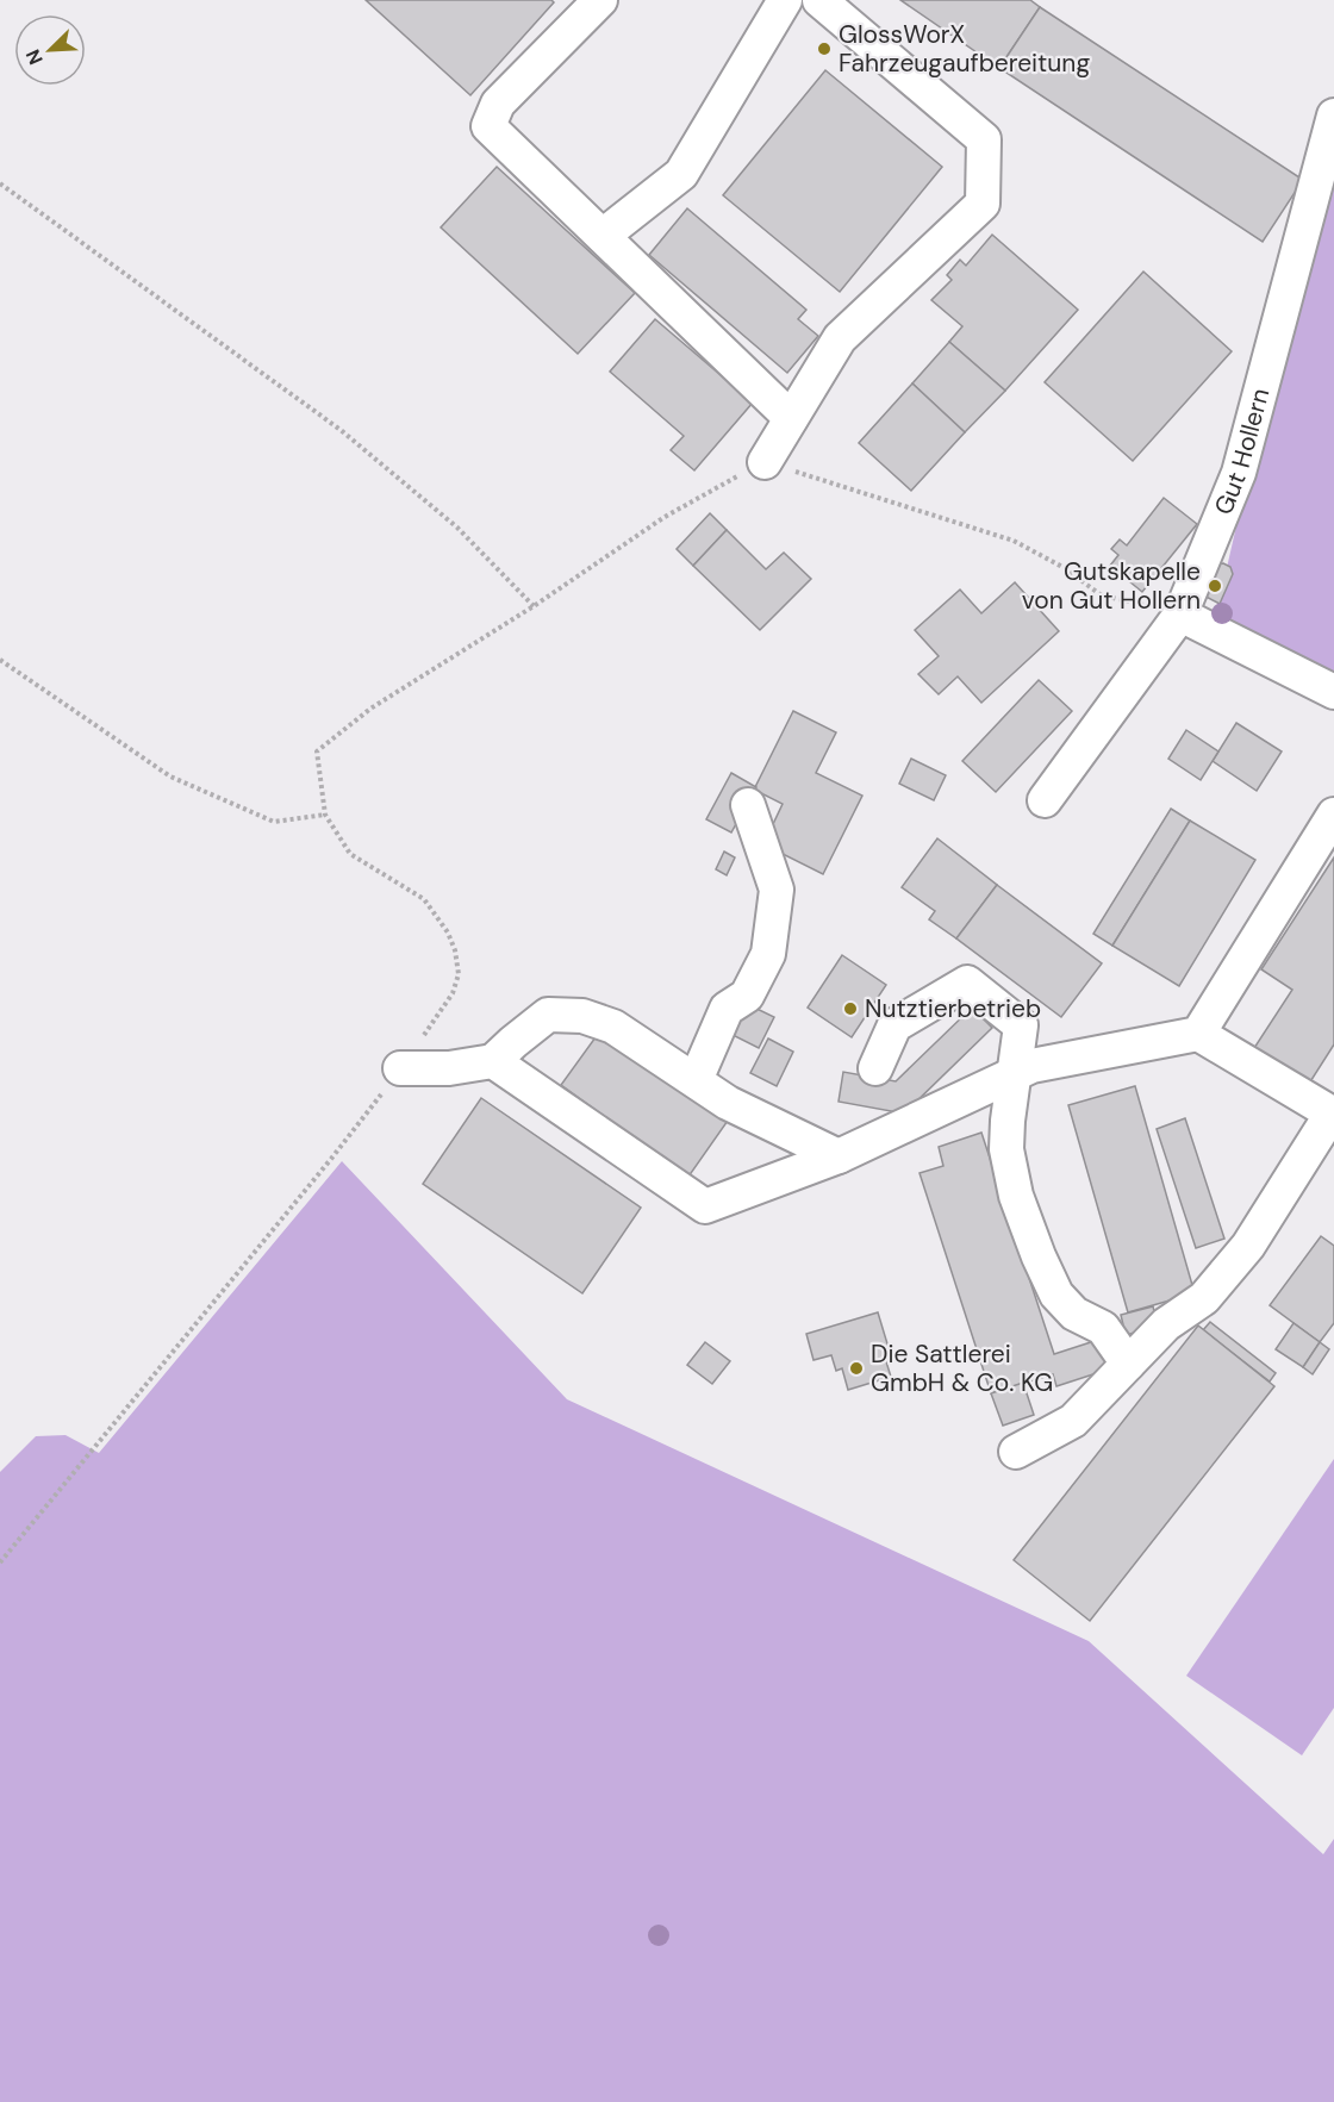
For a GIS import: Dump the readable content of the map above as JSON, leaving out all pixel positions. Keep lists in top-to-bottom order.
{
  "streets": {
    "street": ["Gut Hollern"]
  },
  "places": [
    "GlossWorX Fahrzeugaufbereitung",
    "Gutskapelle von Gut Hollern",
    "Nutztierbetrieb",
    "Die Sattlerei GmbH & Co. KG"
  ],
  "north": "bottom left"
}
